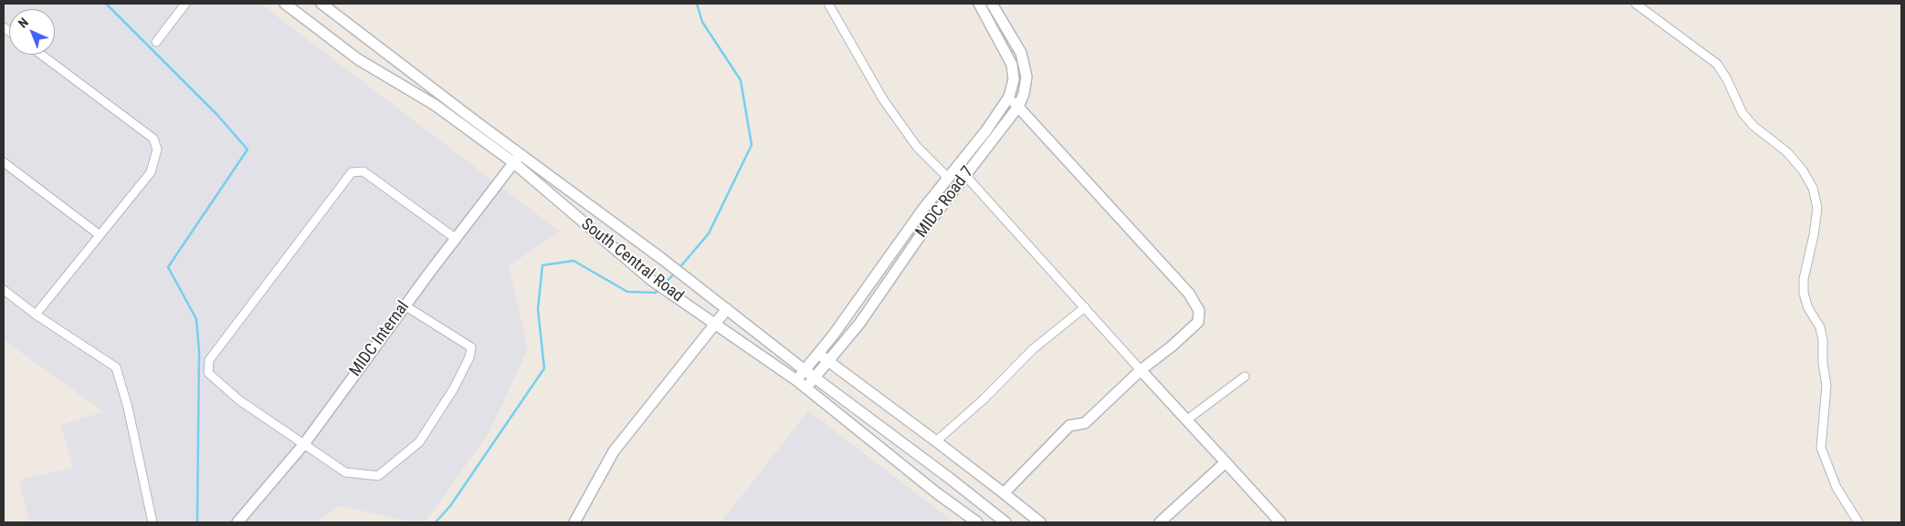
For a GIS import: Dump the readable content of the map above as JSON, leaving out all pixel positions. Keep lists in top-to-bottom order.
{
  "streets": {
    "street": ["MIDC Road 7", "South Central Road", "MIDC Internal"]
  },
  "crossings": [
    ["MIDC Road 7", "South Central Road"],
    ["South Central Road", "MIDC Internal"]
  ],
  "north": "top left"
}
